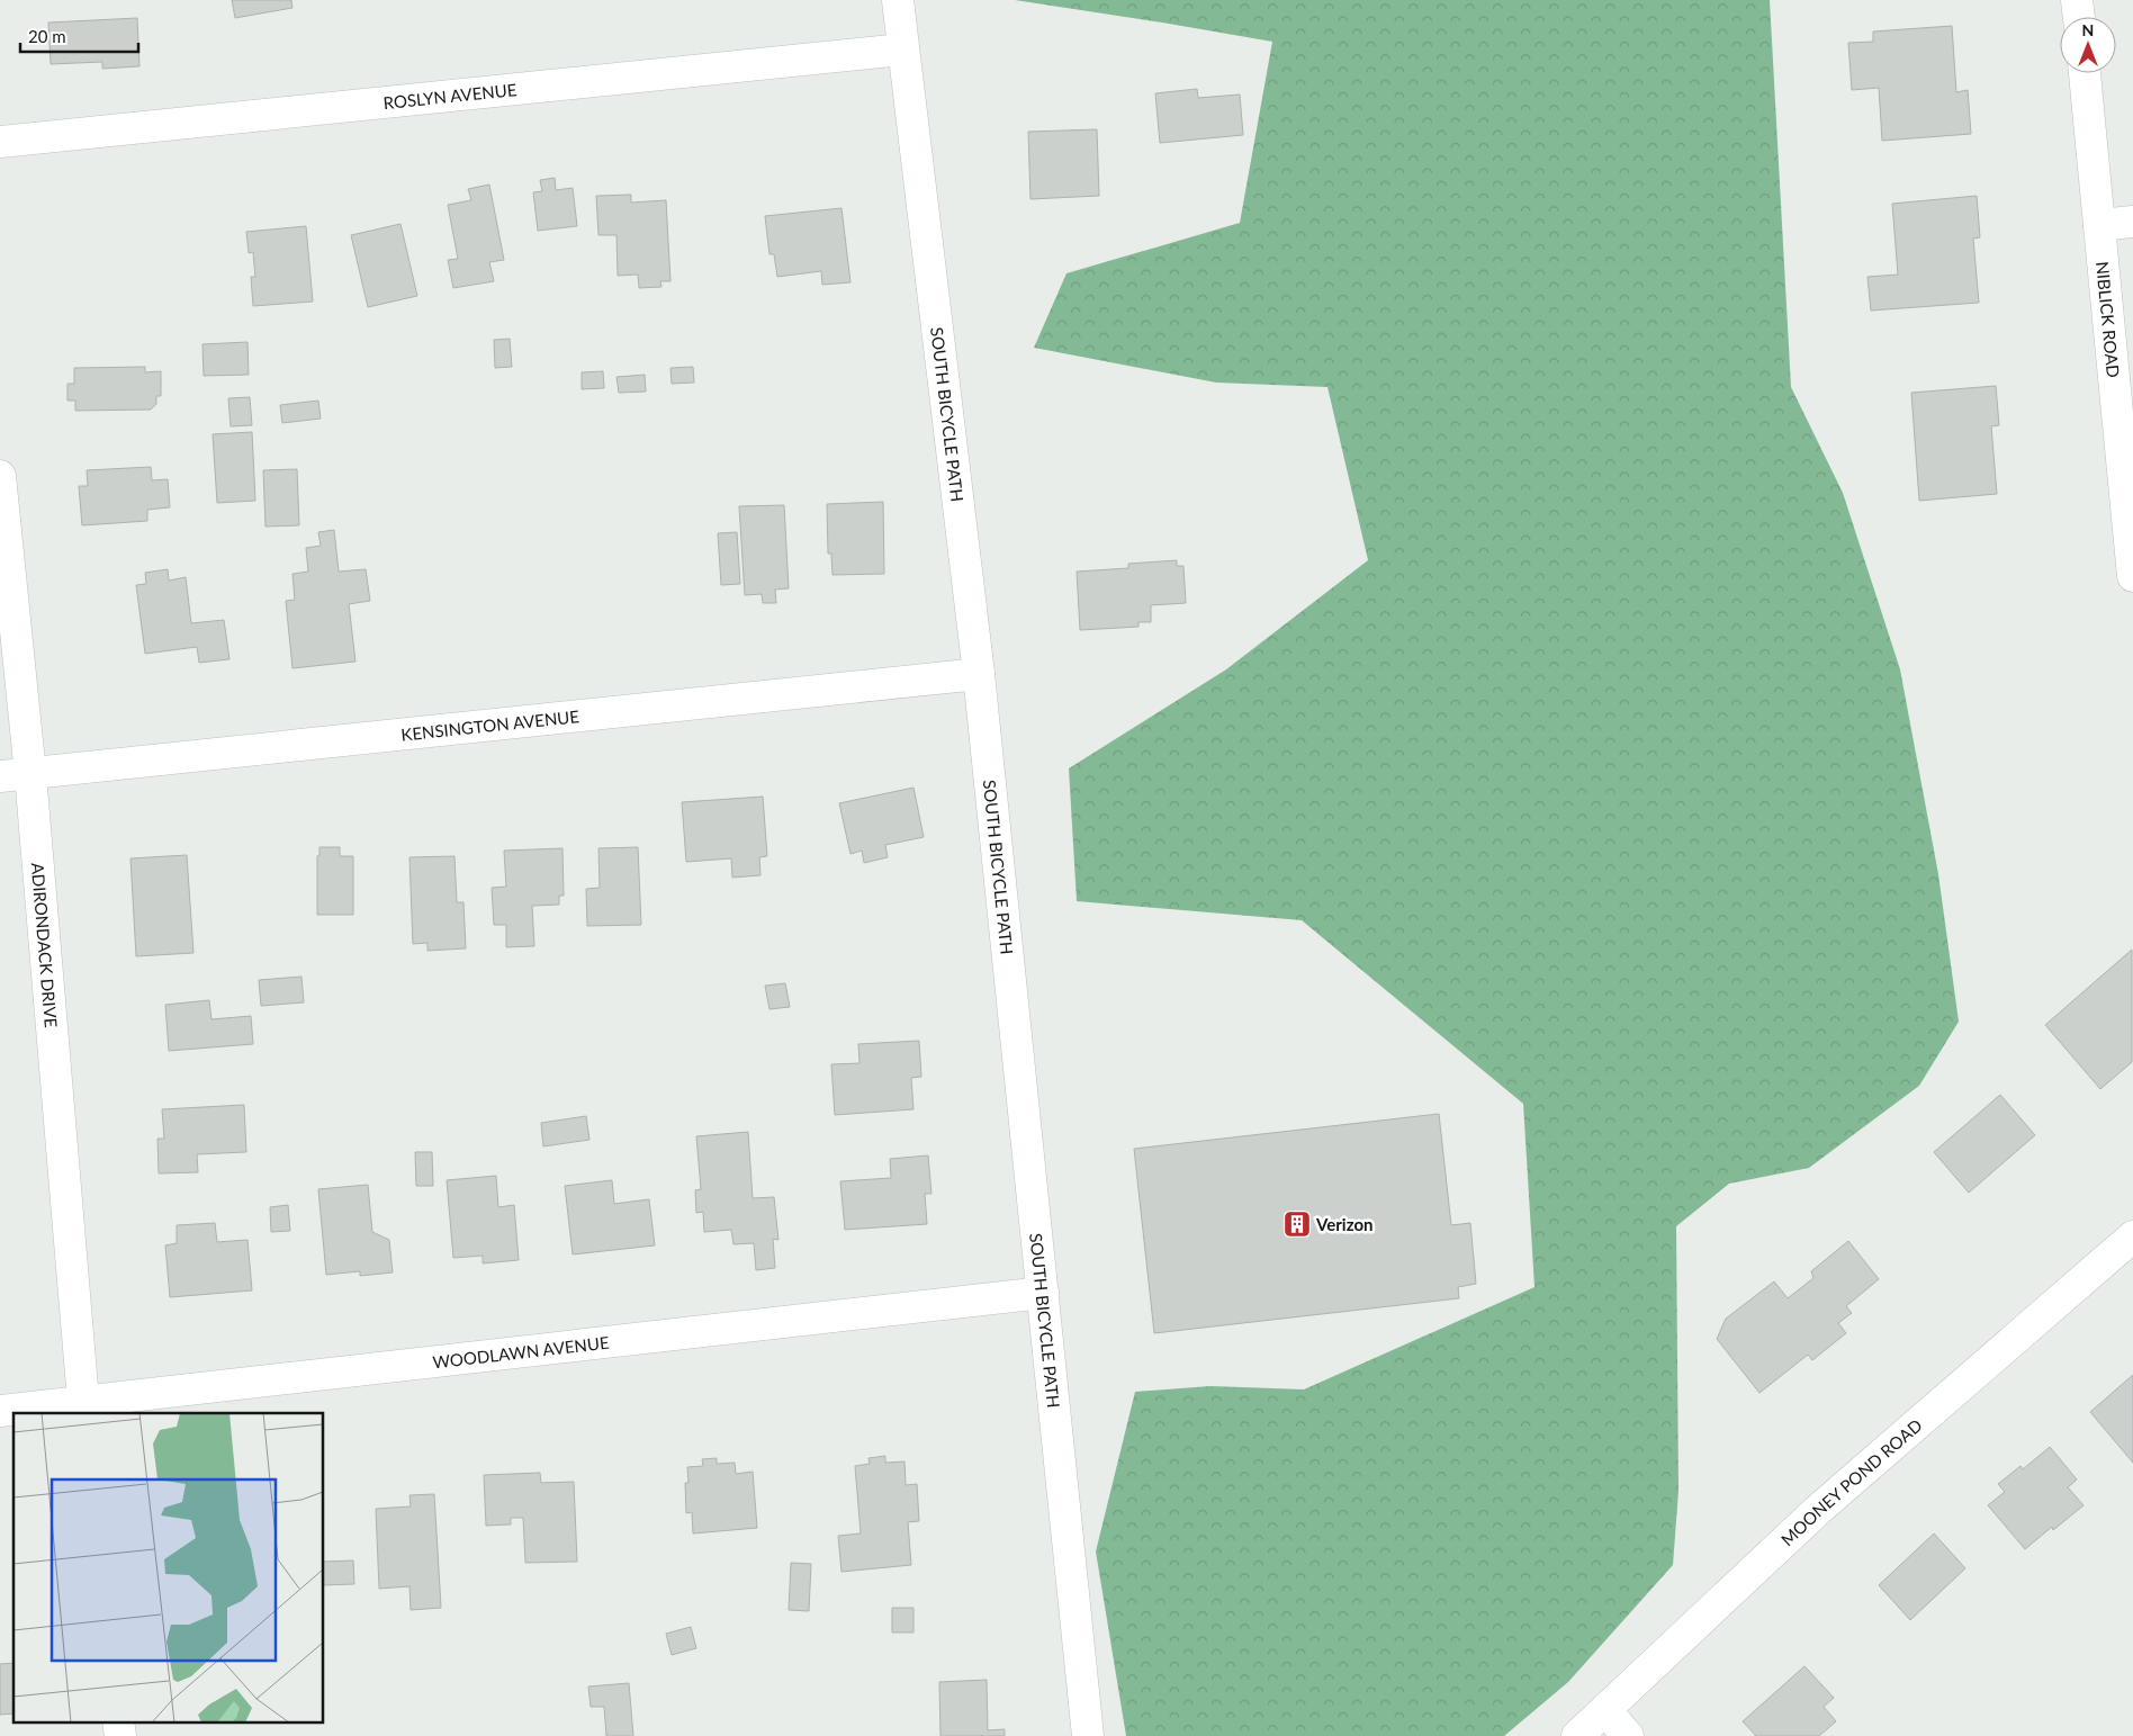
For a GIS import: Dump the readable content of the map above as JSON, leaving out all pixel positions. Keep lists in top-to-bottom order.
{
  "streets": {
    "street": [
      "ROSLYN AVENUE",
      "NIBLICK ROAD",
      "SOUTH BICYCLE PATH",
      "KENSINGTON AVENUE",
      "ADIRONDACK DRIVE",
      "WOODLAWN AVENUE",
      "MOONEY POND ROAD"
    ]
  },
  "crossings": [
    ["ROSLYN AVENUE", "SOUTH BICYCLE PATH"],
    ["SOUTH BICYCLE PATH", "KENSINGTON AVENUE"],
    ["SOUTH BICYCLE PATH", "WOODLAWN AVENUE"],
    ["KENSINGTON AVENUE", "ADIRONDACK DRIVE"],
    ["ADIRONDACK DRIVE", "WOODLAWN AVENUE"]
  ],
  "places": {
    "building": ["Verizon"]
  },
  "scale_bar": "20 m",
  "north": "top"
}
